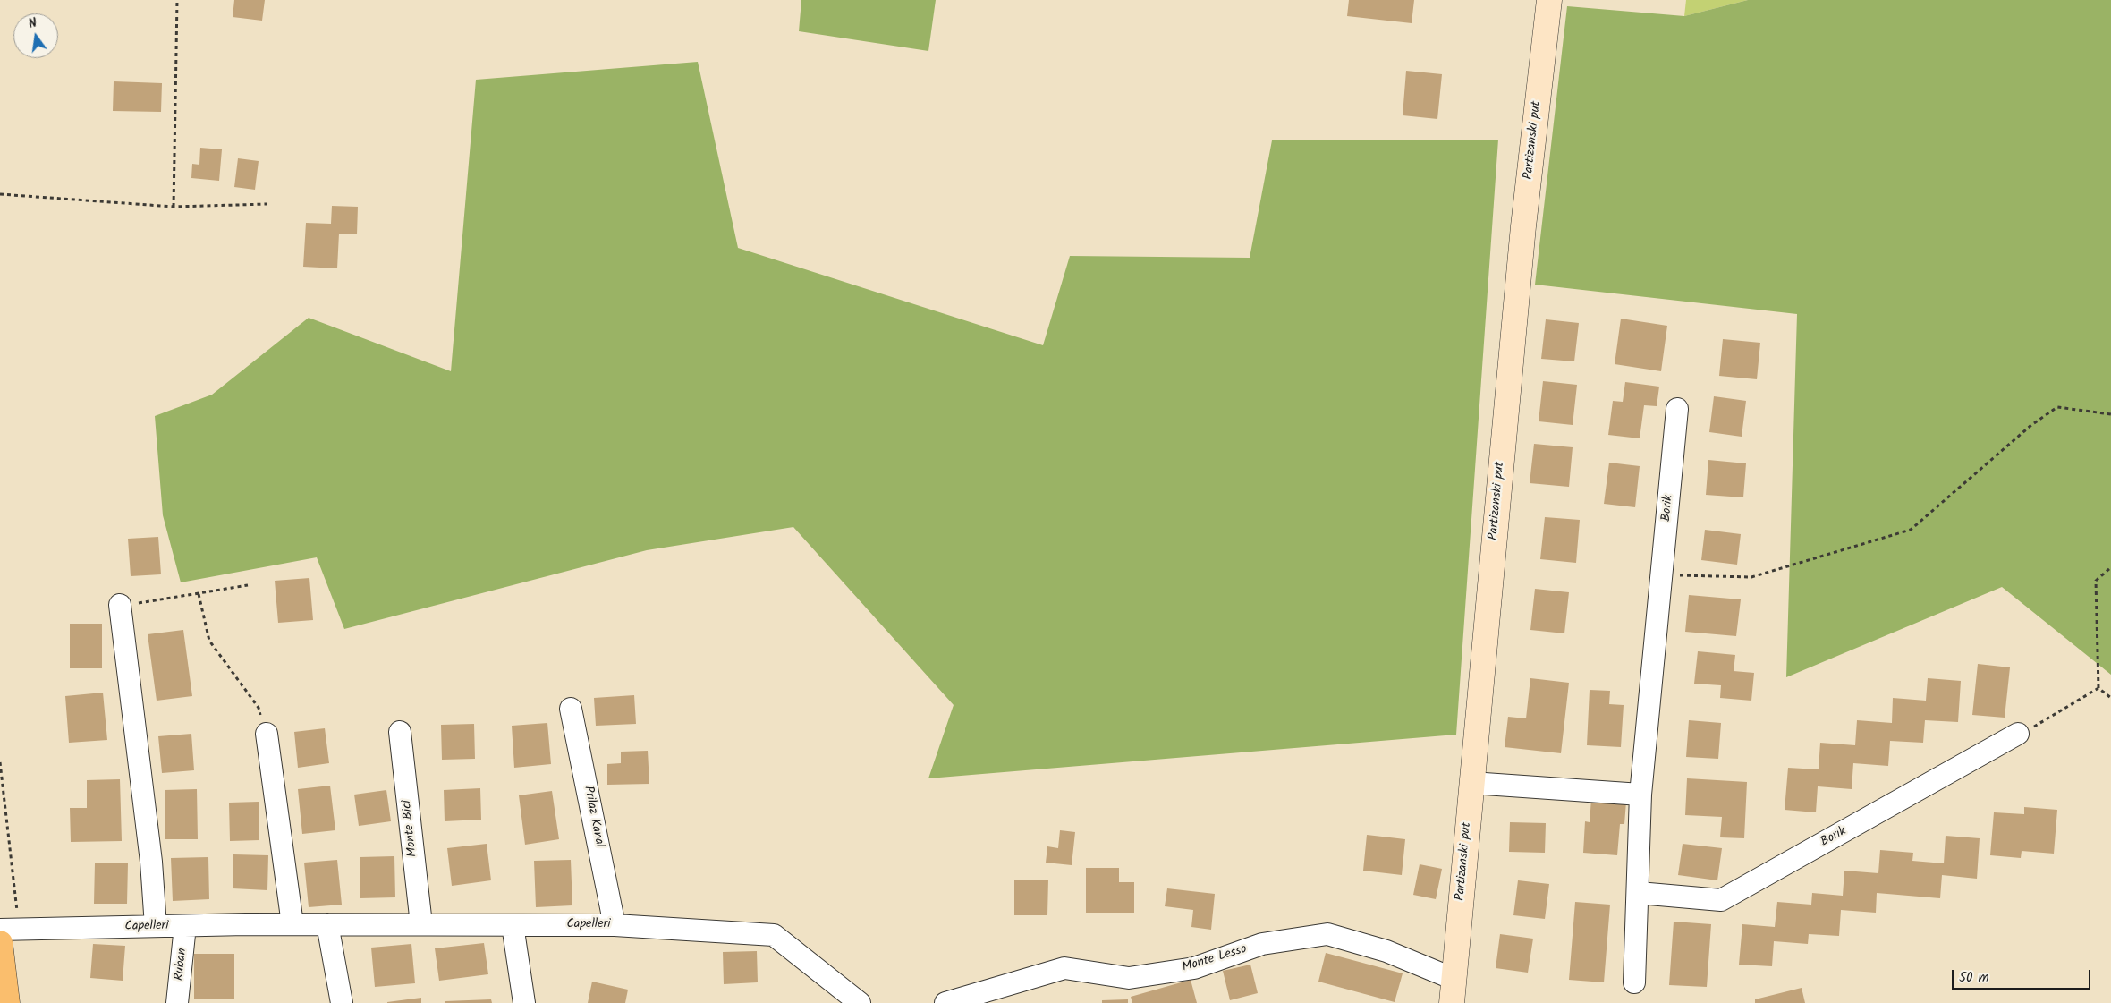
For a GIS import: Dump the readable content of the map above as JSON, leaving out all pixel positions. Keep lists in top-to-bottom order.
{
  "streets": {
    "street": [
      "Partizanski put",
      "Borik",
      "Prilaz Kanal",
      "Monte Bici",
      "Capelleri",
      "Monte Lesso",
      "Ruban"
    ]
  },
  "crossings": [
    ["Partizanski put", "Monte Lesso"],
    ["Prilaz Kanal", "Capelleri"],
    ["Monte Bici", "Capelleri"],
    ["Capelleri", "Ruban"]
  ],
  "scale_bar": "50 m",
  "north": "top"
}
